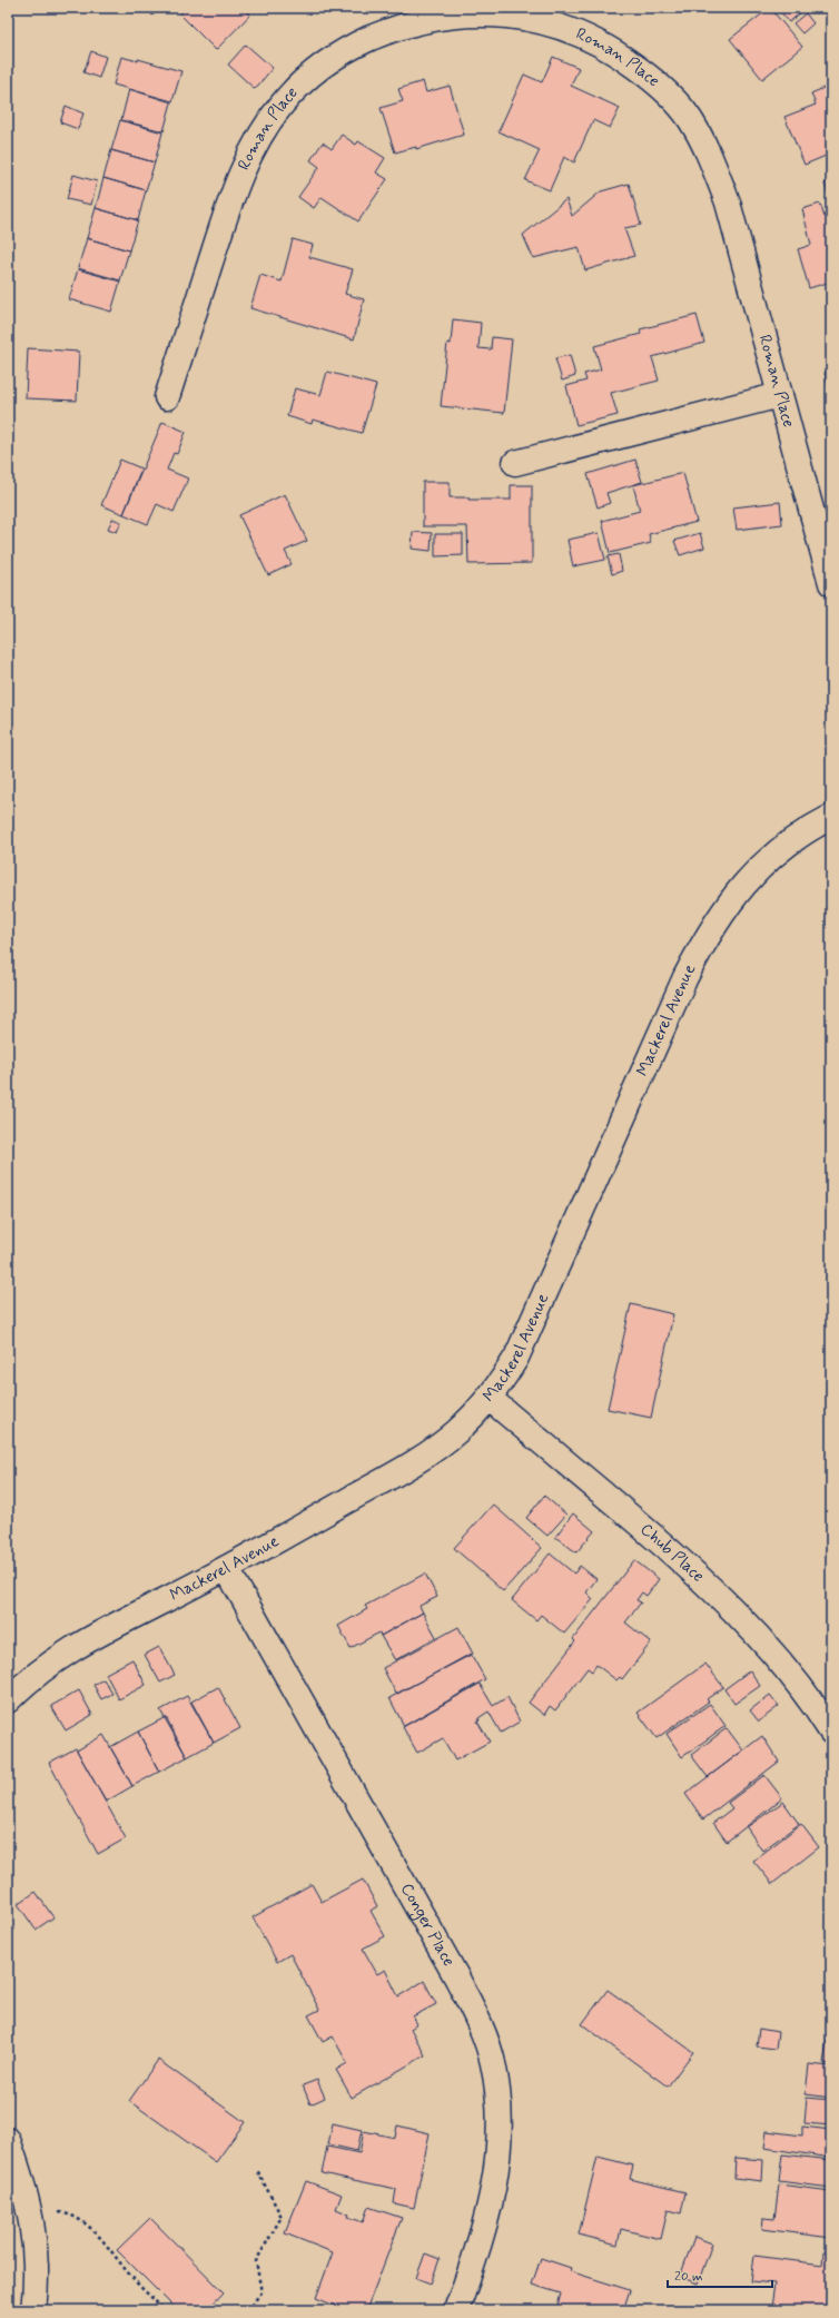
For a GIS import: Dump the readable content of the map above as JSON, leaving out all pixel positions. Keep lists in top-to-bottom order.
{
  "streets": {
    "street": [
      "Roman Place",
      "Mackerel Avenue",
      "Chub Place",
      "Conger Place"
    ]
  },
  "crossings": [
    ["Mackerel Avenue", "Chub Place"],
    ["Mackerel Avenue", "Conger Place"]
  ],
  "scale_bar": "20 m"
}
